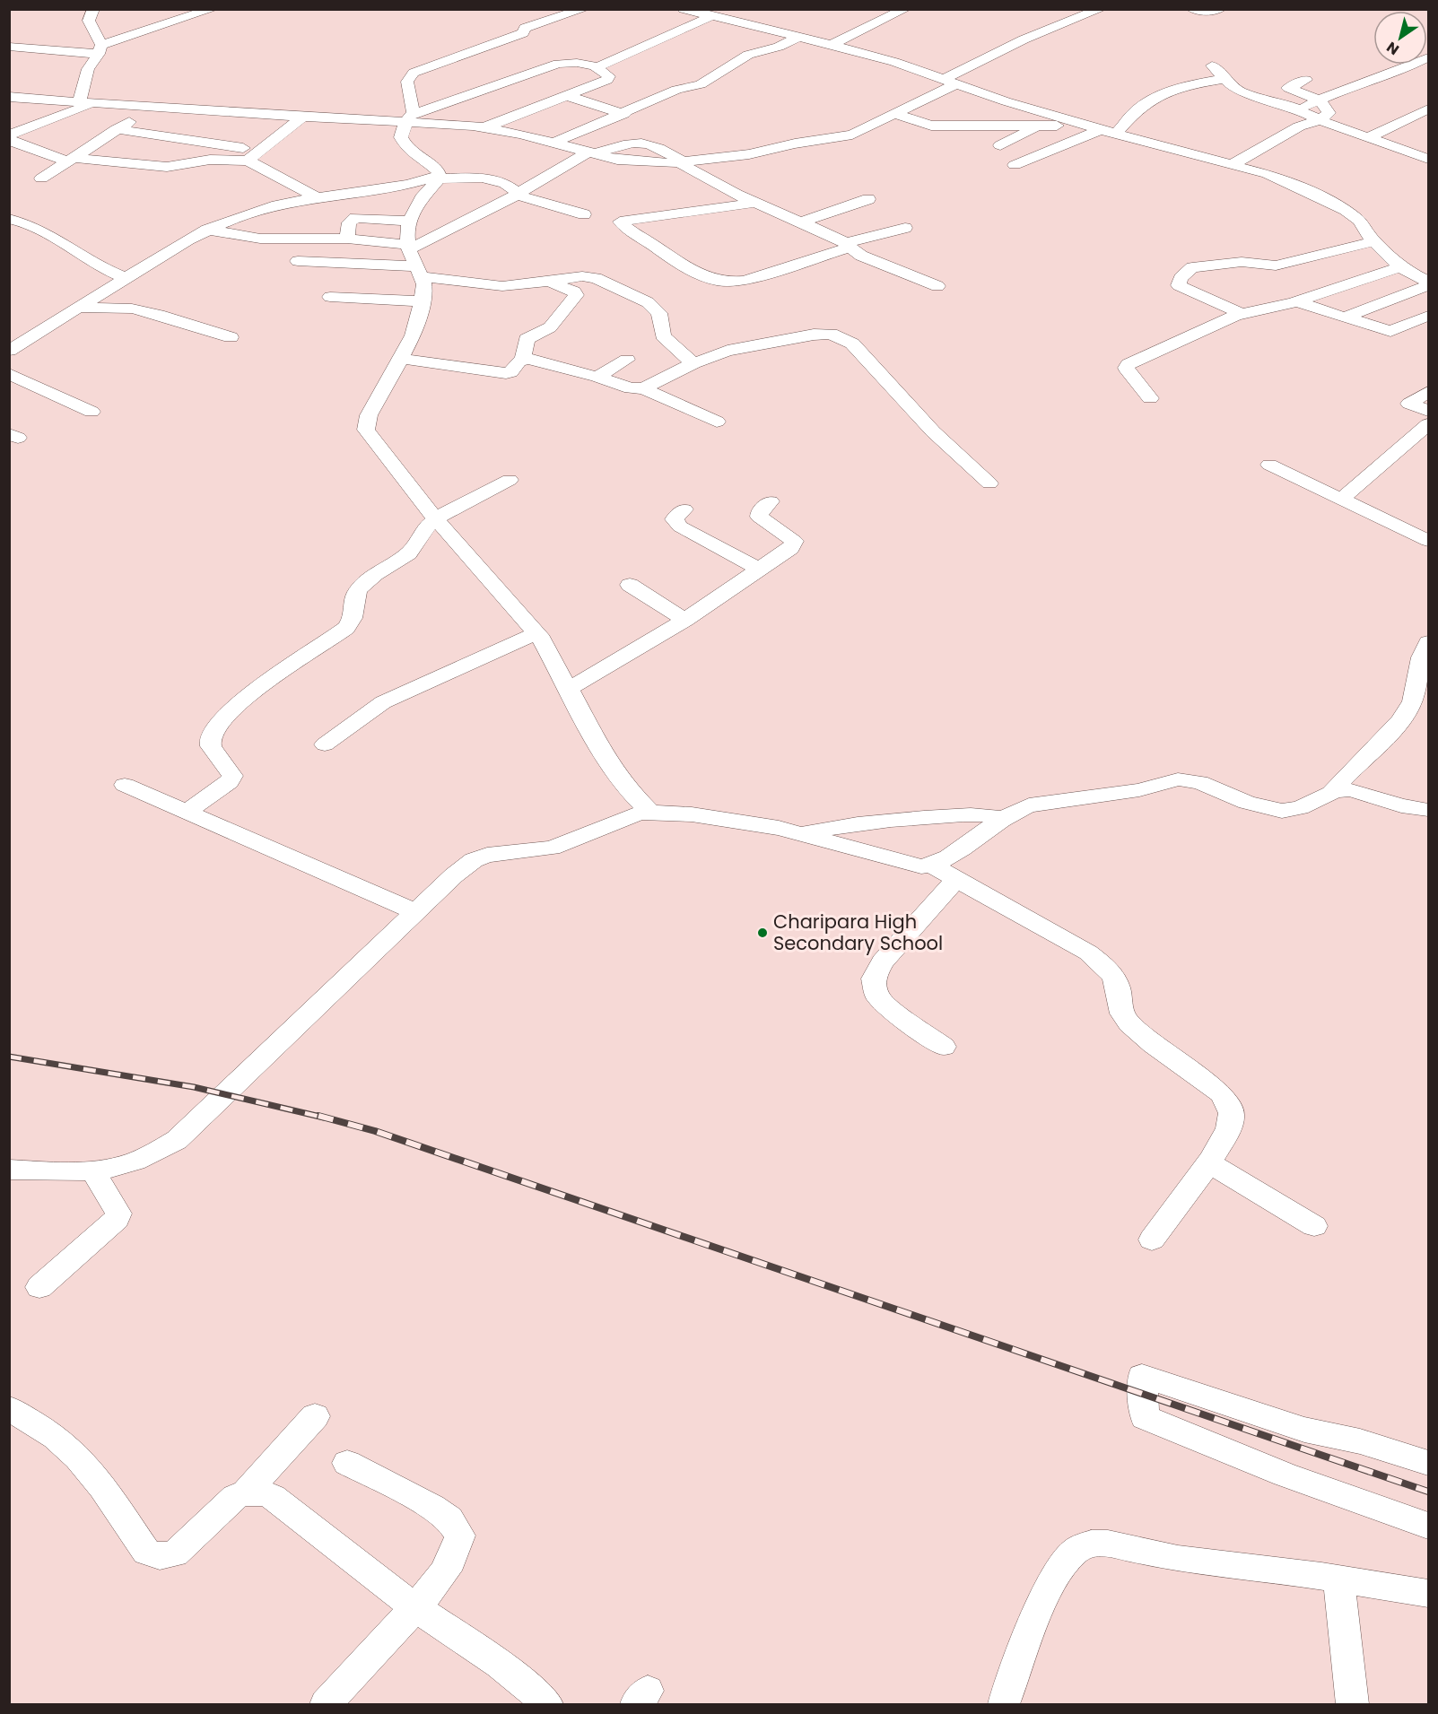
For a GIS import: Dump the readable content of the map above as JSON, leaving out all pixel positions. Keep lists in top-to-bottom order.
{
  "places": ["Charipara High Secondary School"],
  "north": "bottom left"
}
